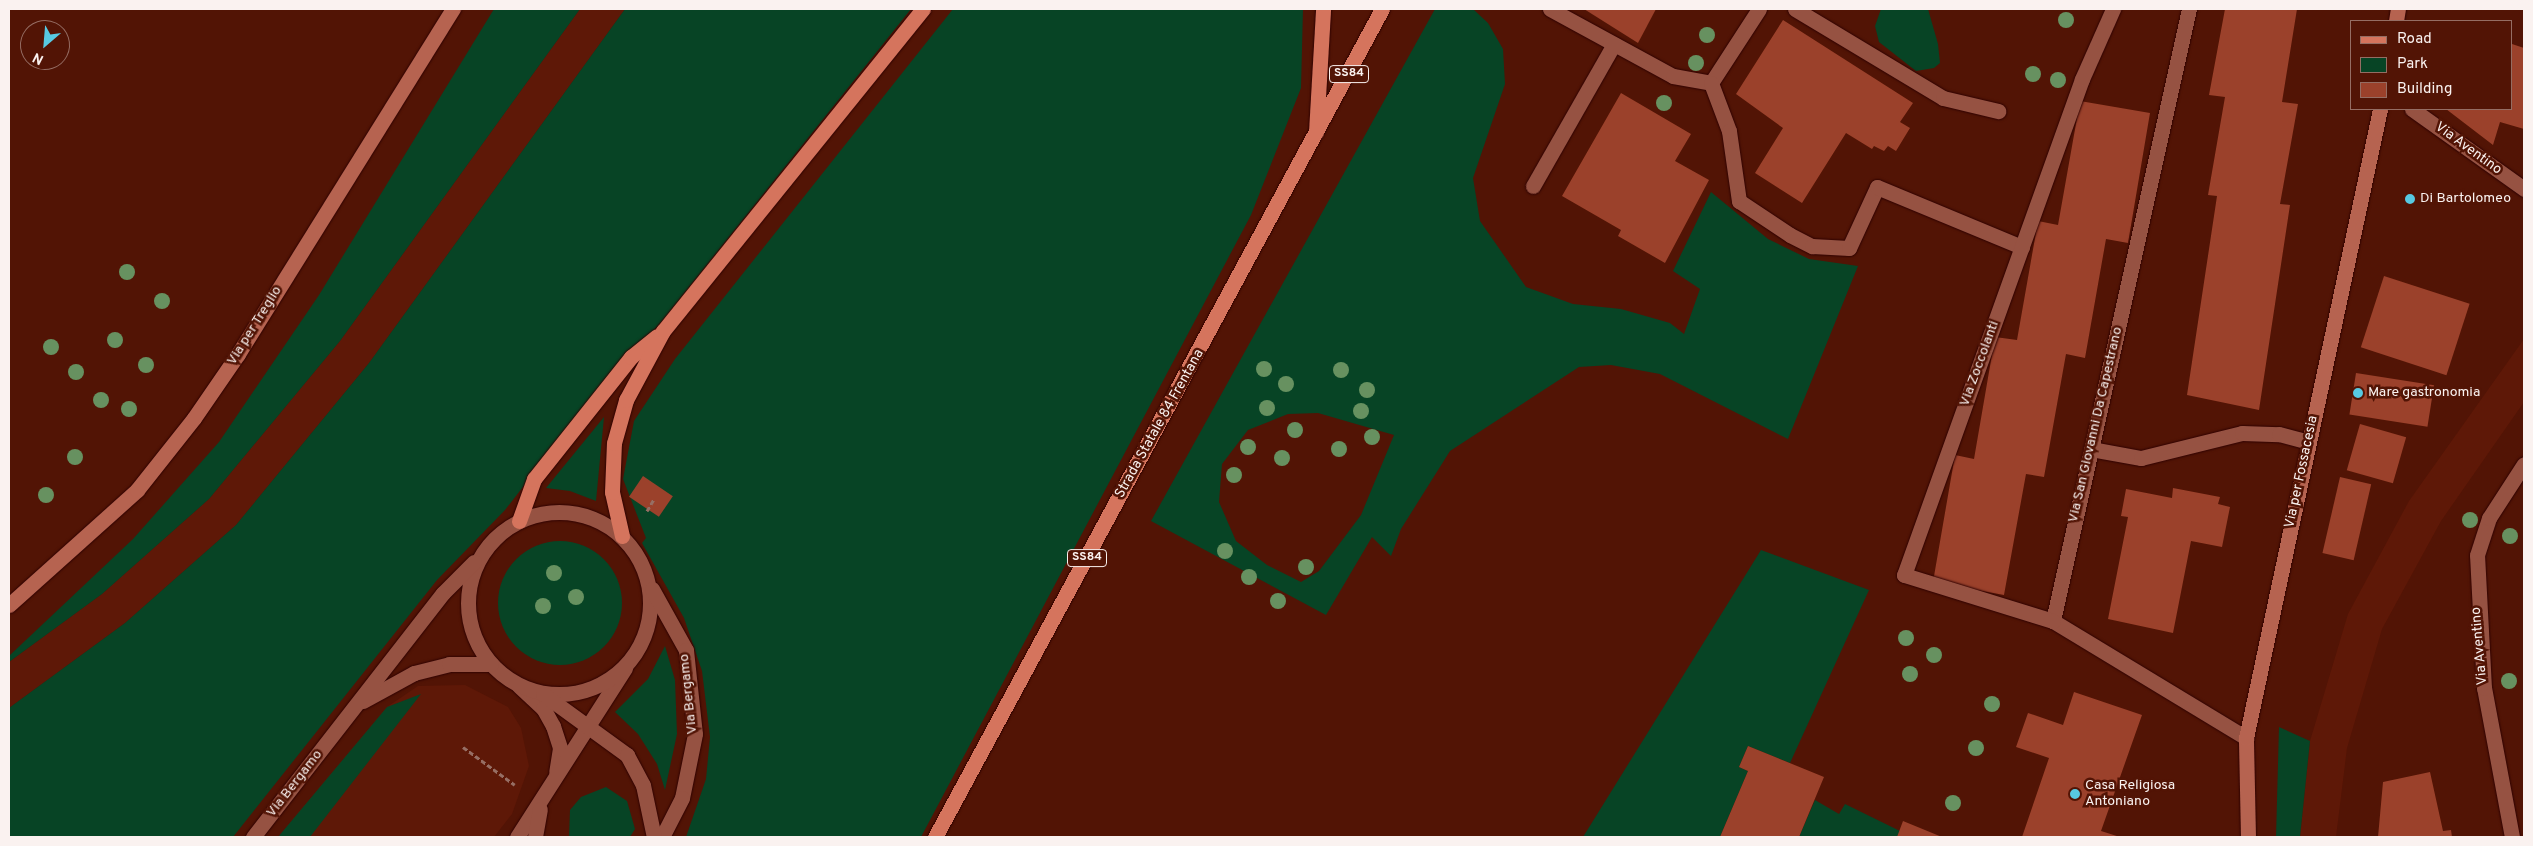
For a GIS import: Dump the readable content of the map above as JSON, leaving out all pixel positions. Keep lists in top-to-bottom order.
{
  "streets": {
    "main road": ["SS84", "Strada Statale 84 Frentana"],
    "street": [
      "Via Aventino",
      "Via per Treglio",
      "Via Zoccolanti",
      "Via San Giovanni Da Capestrano",
      "Via per Fossacesia",
      "Via Bergamo"
    ]
  },
  "crossings": [
    ["Via Zoccolanti", "Via San Giovanni Da Capestrano"]
  ],
  "places": ["Di Bartolomeo", "Mare gastronomia", "Casa Religiosa Antoniano"],
  "legend": ["Road", "Park", "Building"],
  "north": "bottom left"
}
